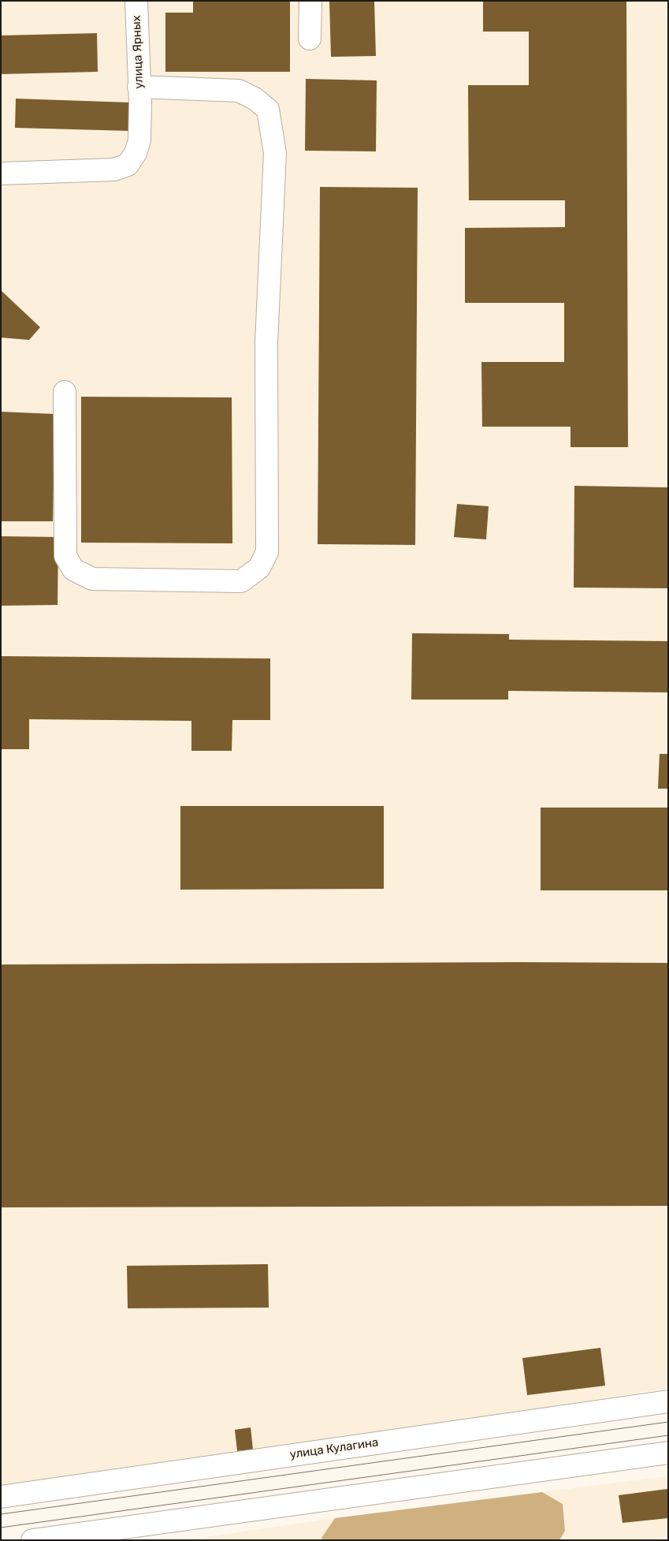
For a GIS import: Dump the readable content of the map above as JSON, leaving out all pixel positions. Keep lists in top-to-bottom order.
{
  "streets": {
    "street": ["улица Ярных", "улица Кулагина"]
  }
}
